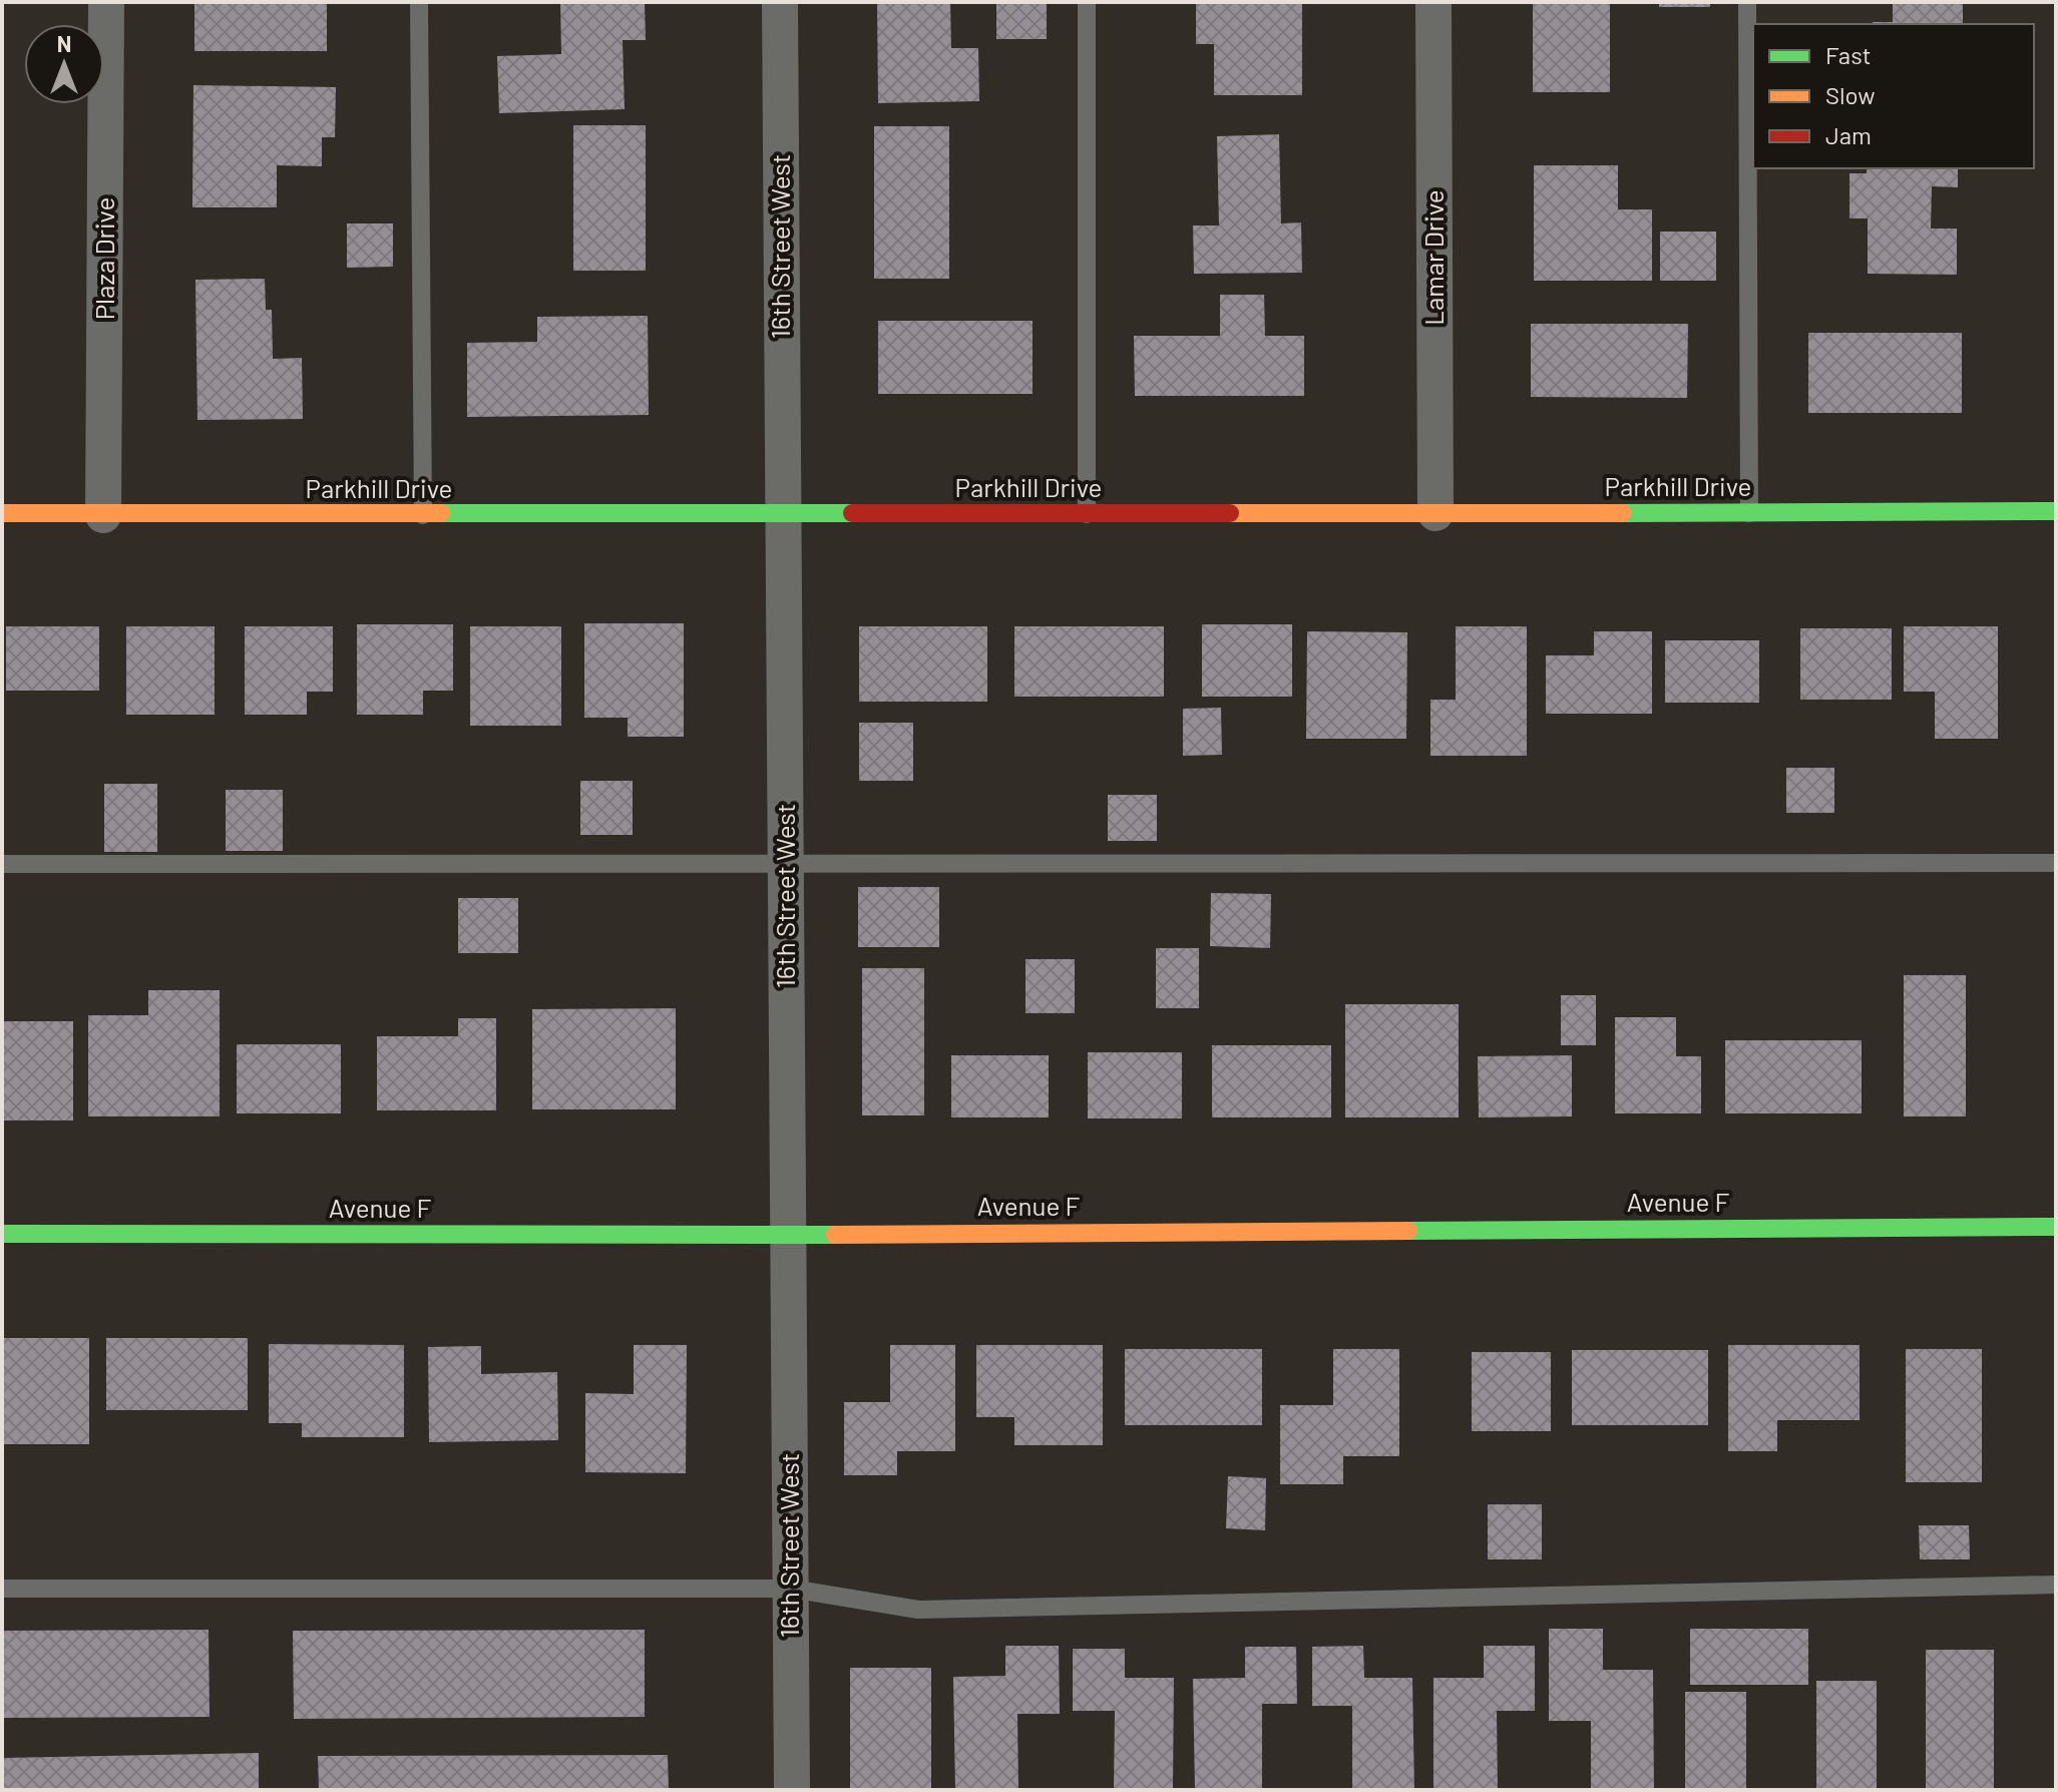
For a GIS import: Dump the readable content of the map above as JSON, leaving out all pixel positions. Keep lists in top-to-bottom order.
{
  "streets": {
    "street": [
      "16th Street West",
      "Lamar Drive",
      "Plaza Drive",
      "Parkhill Drive",
      "Avenue F"
    ]
  },
  "crossings": [
    ["16th Street West", "Parkhill Drive"],
    ["16th Street West", "Avenue F"],
    ["Lamar Drive", "Parkhill Drive"],
    ["Plaza Drive", "Parkhill Drive"]
  ],
  "legend": ["Fast", "Slow", "Jam"],
  "north": "top"
}
